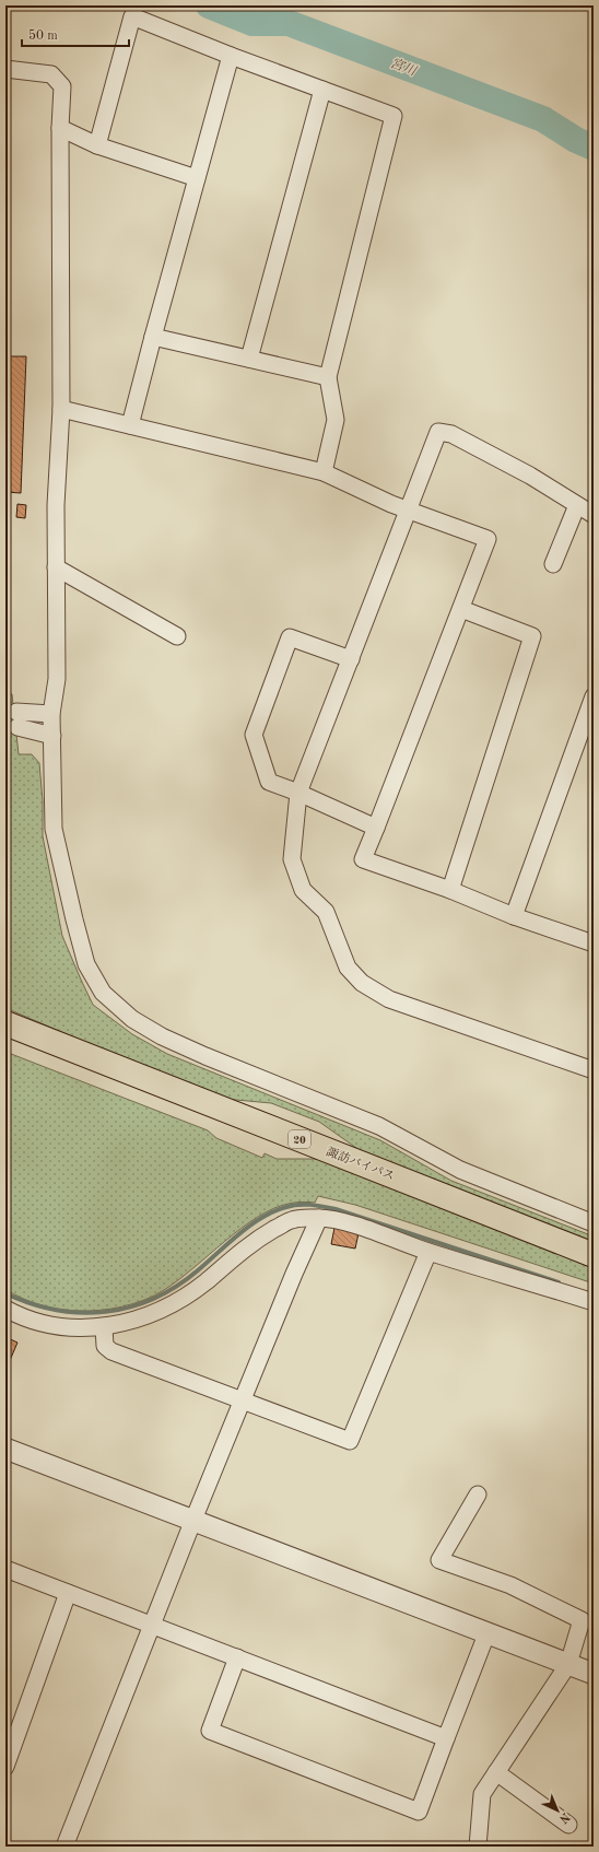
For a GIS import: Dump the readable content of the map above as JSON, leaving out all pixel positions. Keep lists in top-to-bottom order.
{
  "streets": {
    "highway": ["20", "諏訪バイパス"]
  },
  "water": ["宮川"],
  "scale_bar": "50 m",
  "north": "bottom right"
}
